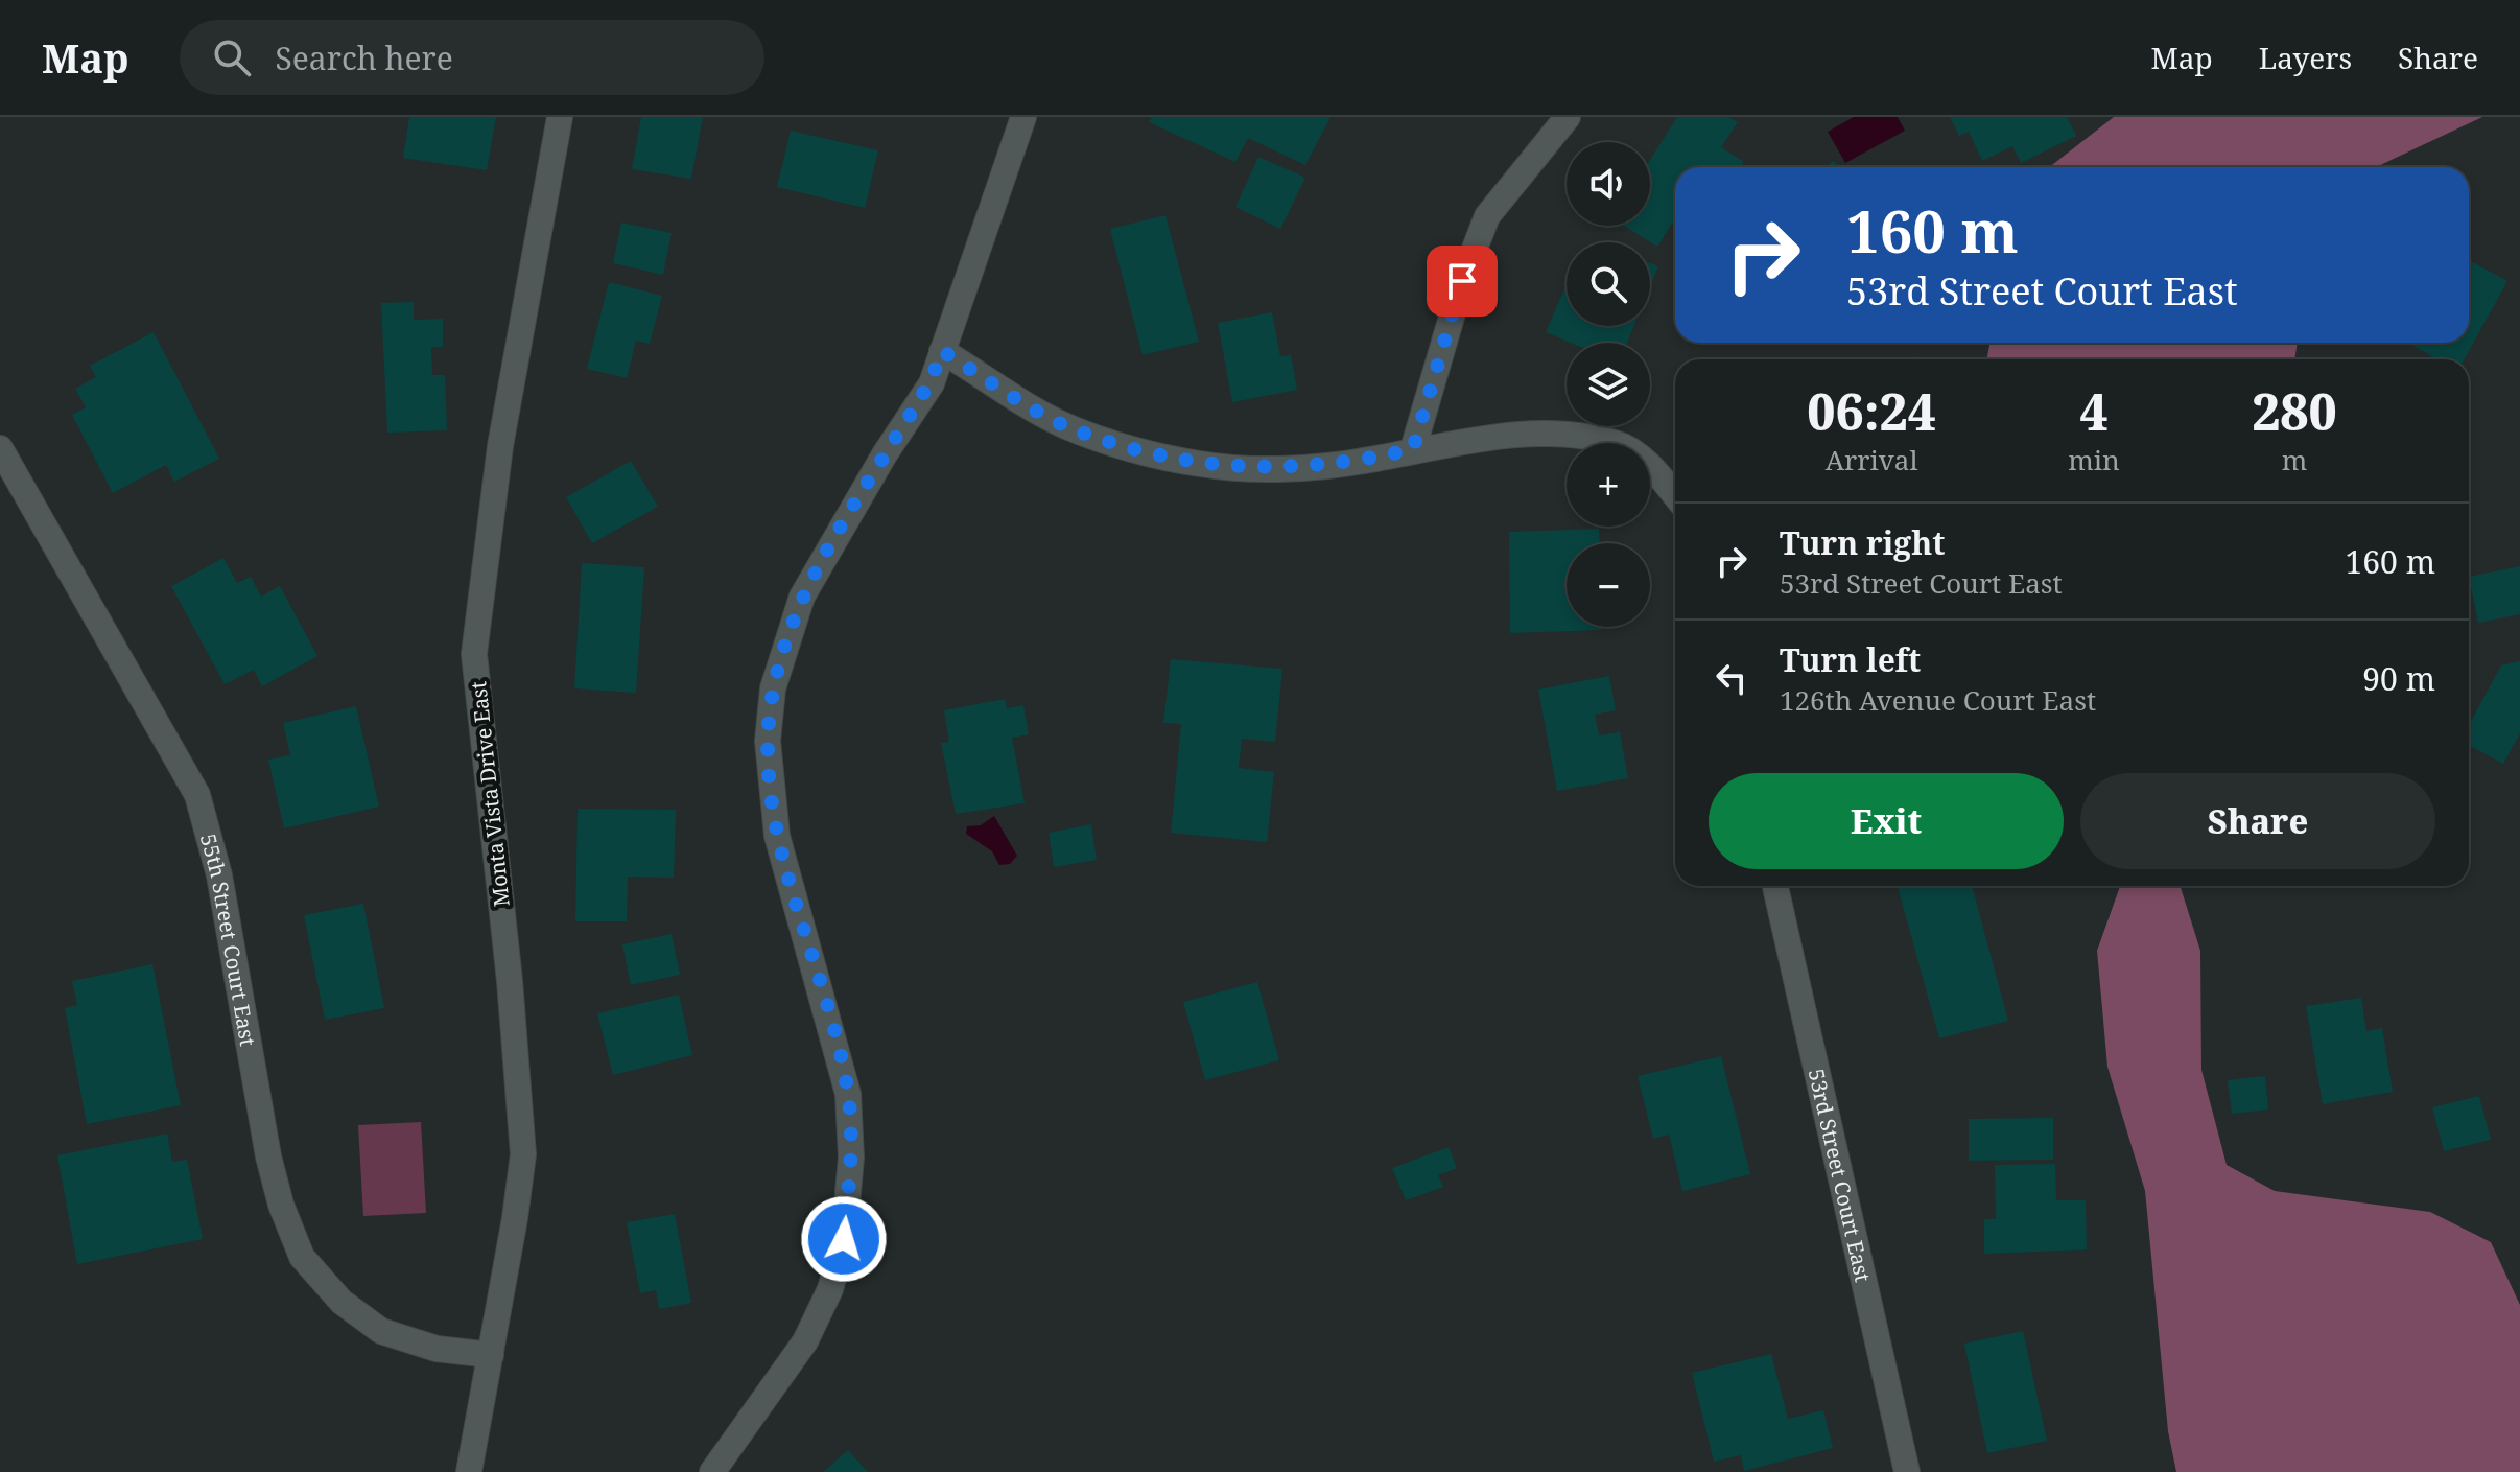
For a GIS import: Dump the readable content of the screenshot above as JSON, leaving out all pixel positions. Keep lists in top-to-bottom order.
{
  "streets": {
    "street": ["Monta Vista Drive East", "55th Street Court East", "53rd Street Court East"]
  },
  "crossings": [
    ["Monta Vista Drive East", "55th Street Court East"]
  ],
  "page": {
    "header": "Map",
    "search": "Search here",
    "nav": ["Map", "Layers", "Share"],
    "map_buttons": ["+", "−"],
    "turn": ["160 m", "53rd Street Court East"],
    "eta": [
      "06:24",
      "Arrival",
      "4",
      "min",
      "280",
      "m"
    ],
    "list": [
      {
        "name": "Turn right",
        "note": "53rd Street Court East",
        "value": "160 m"
      },
      {
        "name": "Turn left",
        "note": "126th Avenue Court East",
        "value": "90 m"
      }
    ],
    "buttons": ["Exit", "Share"]
  }
}
